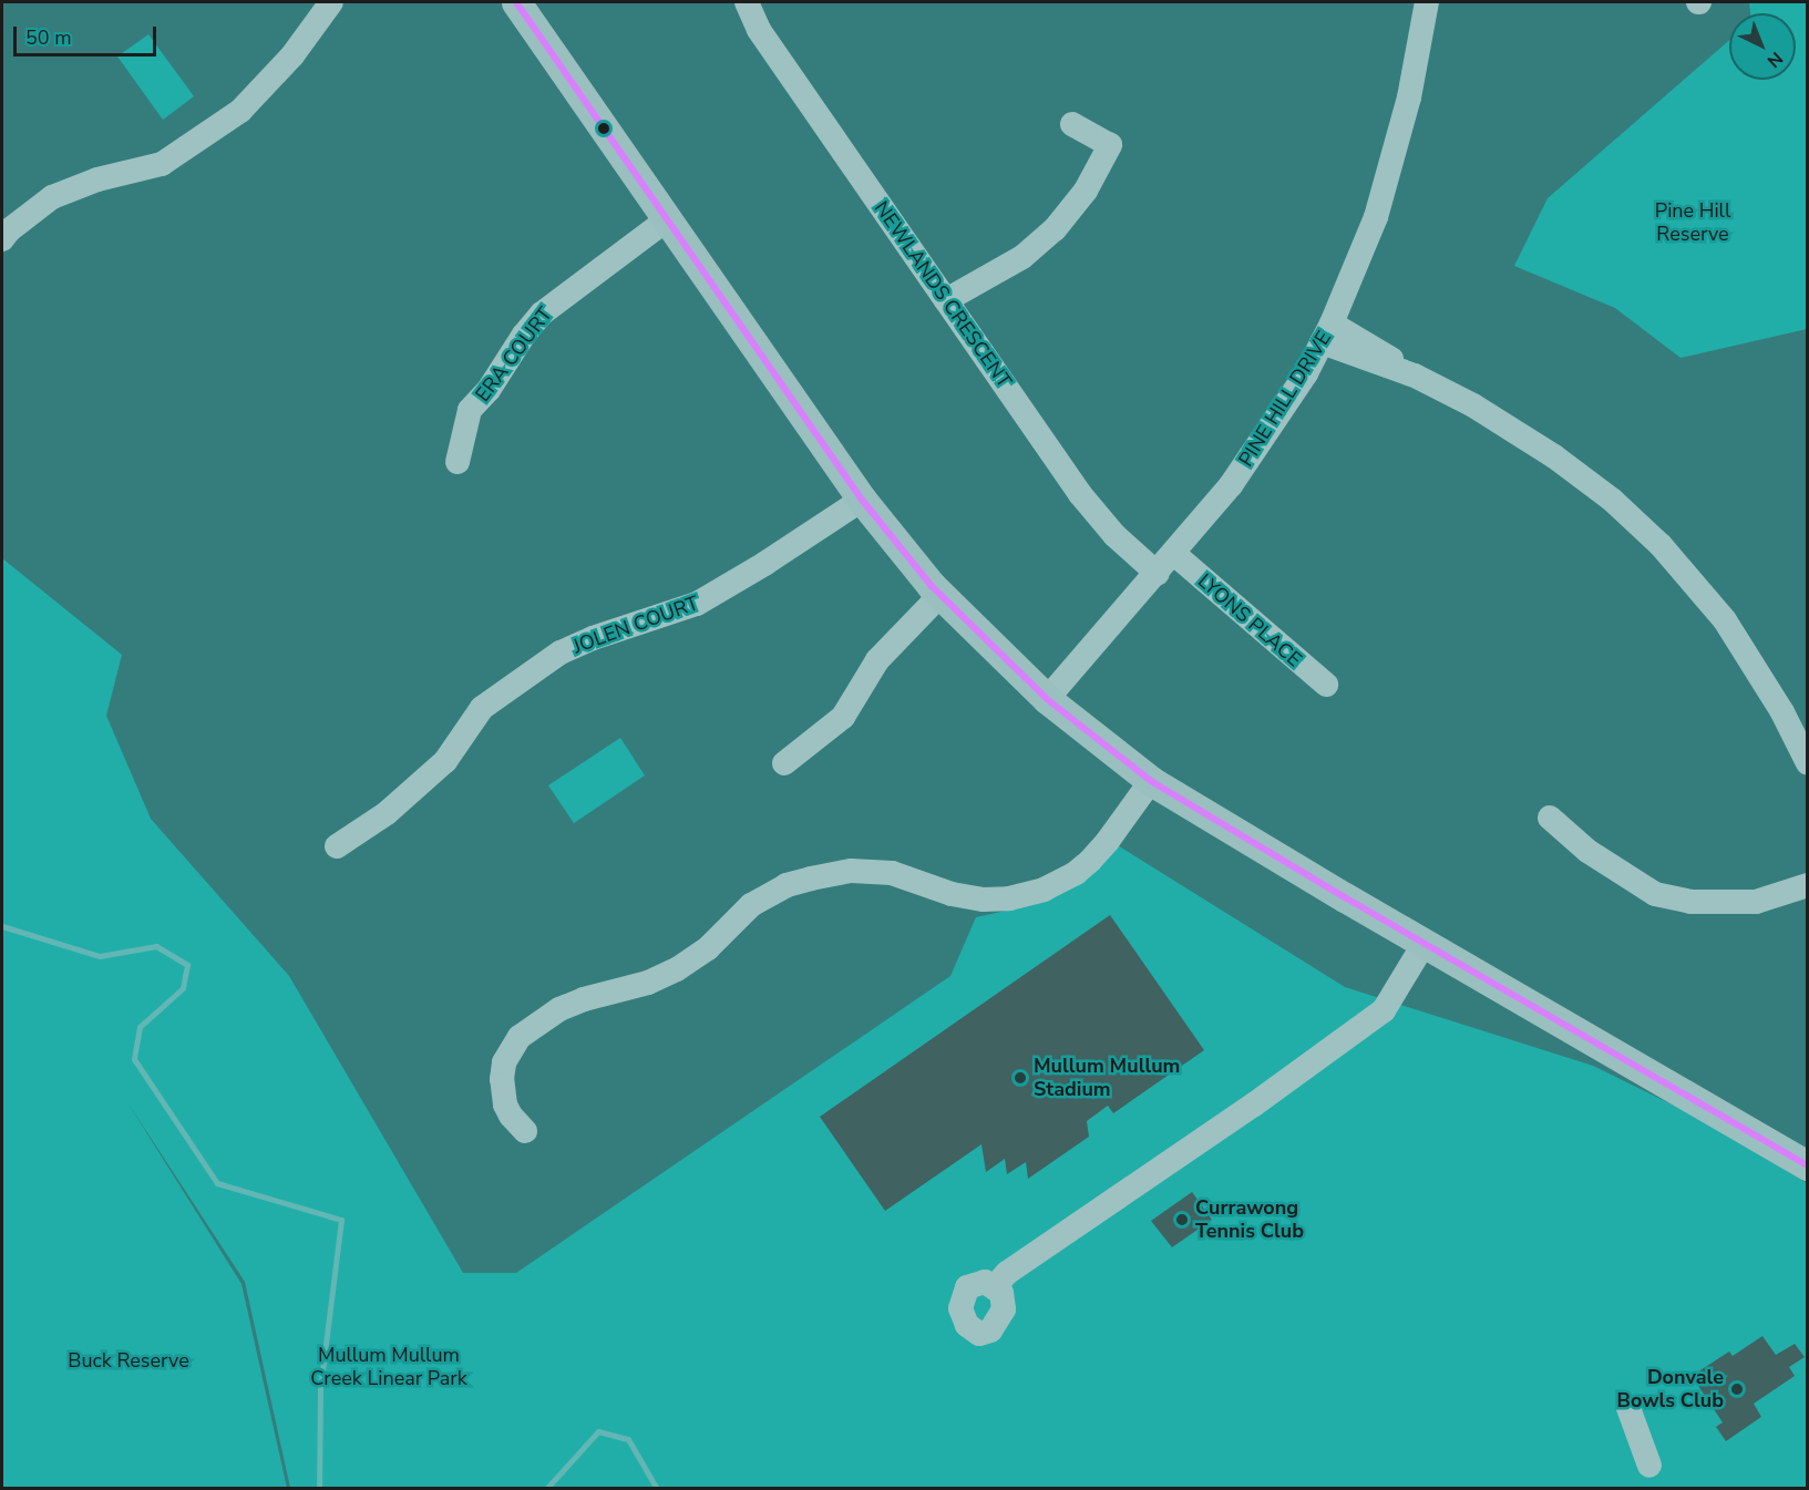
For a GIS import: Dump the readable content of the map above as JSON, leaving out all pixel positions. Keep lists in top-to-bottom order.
{
  "streets": {
    "street": [
      "NEWLANDS CRESCENT",
      "ERA COURT",
      "PINE HILL DRIVE",
      "LYONS PLACE",
      "JOLEN COURT"
    ]
  },
  "crossings": [
    ["NEWLANDS CRESCENT", "PINE HILL DRIVE"],
    ["PINE HILL DRIVE", "LYONS PLACE"]
  ],
  "parks": ["Pine Hill Reserve", "Mullum Mullum Creek Linear Park", "Buck Reserve"],
  "places": ["Mullum Mullum Stadium", "Currawong Tennis Club", "Donvale Bowls Club"],
  "scale_bar": "50 m",
  "north": "bottom right"
}
